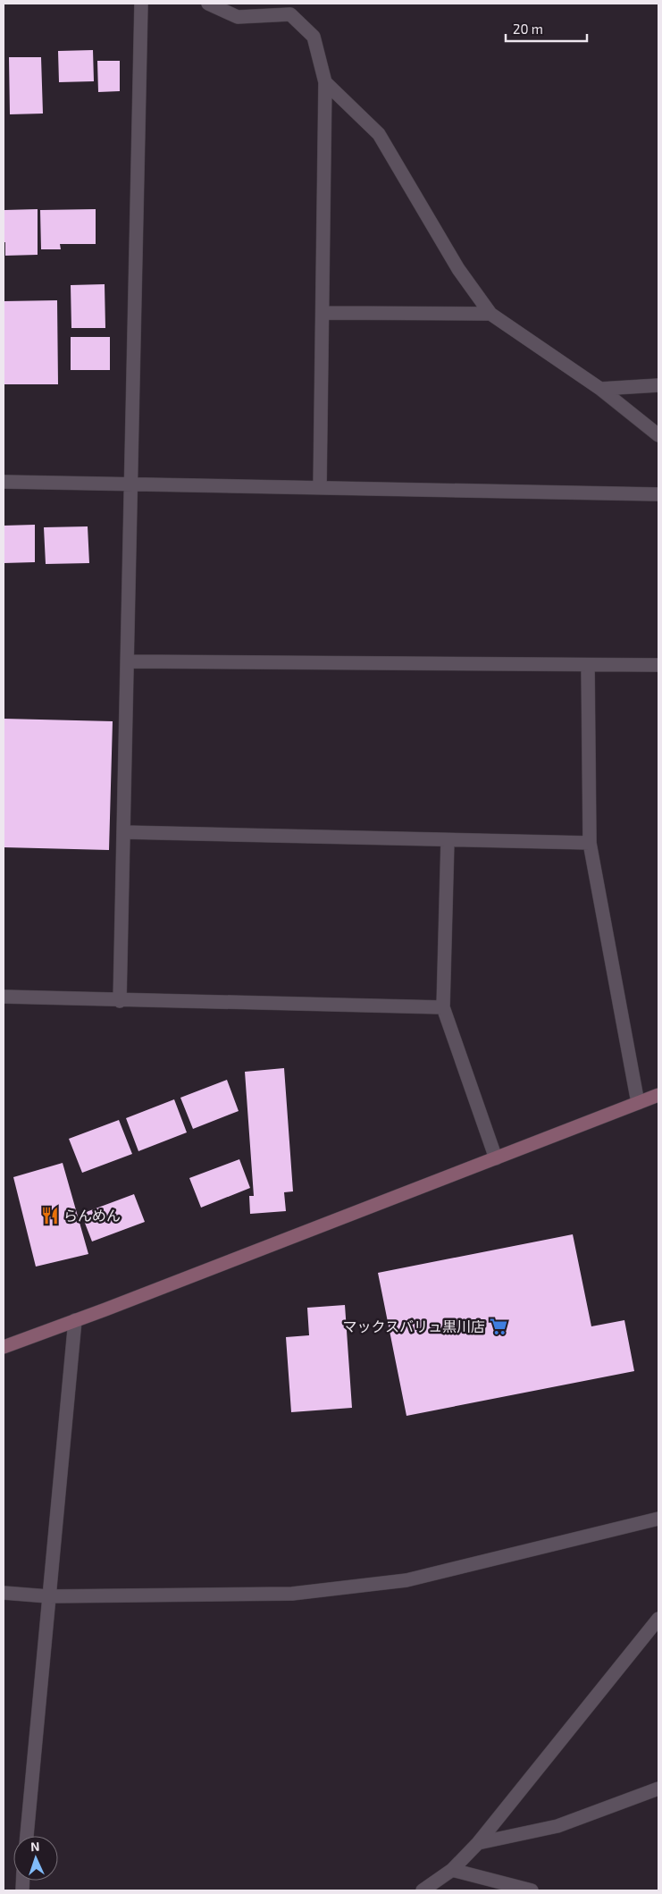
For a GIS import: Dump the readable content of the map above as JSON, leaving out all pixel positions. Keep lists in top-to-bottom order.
{
  "places": {
    "restaurant": ["らんめん"],
    "supermarket": ["マックスバリュ黒川店"]
  },
  "scale_bar": "20 m",
  "north": "top"
}
